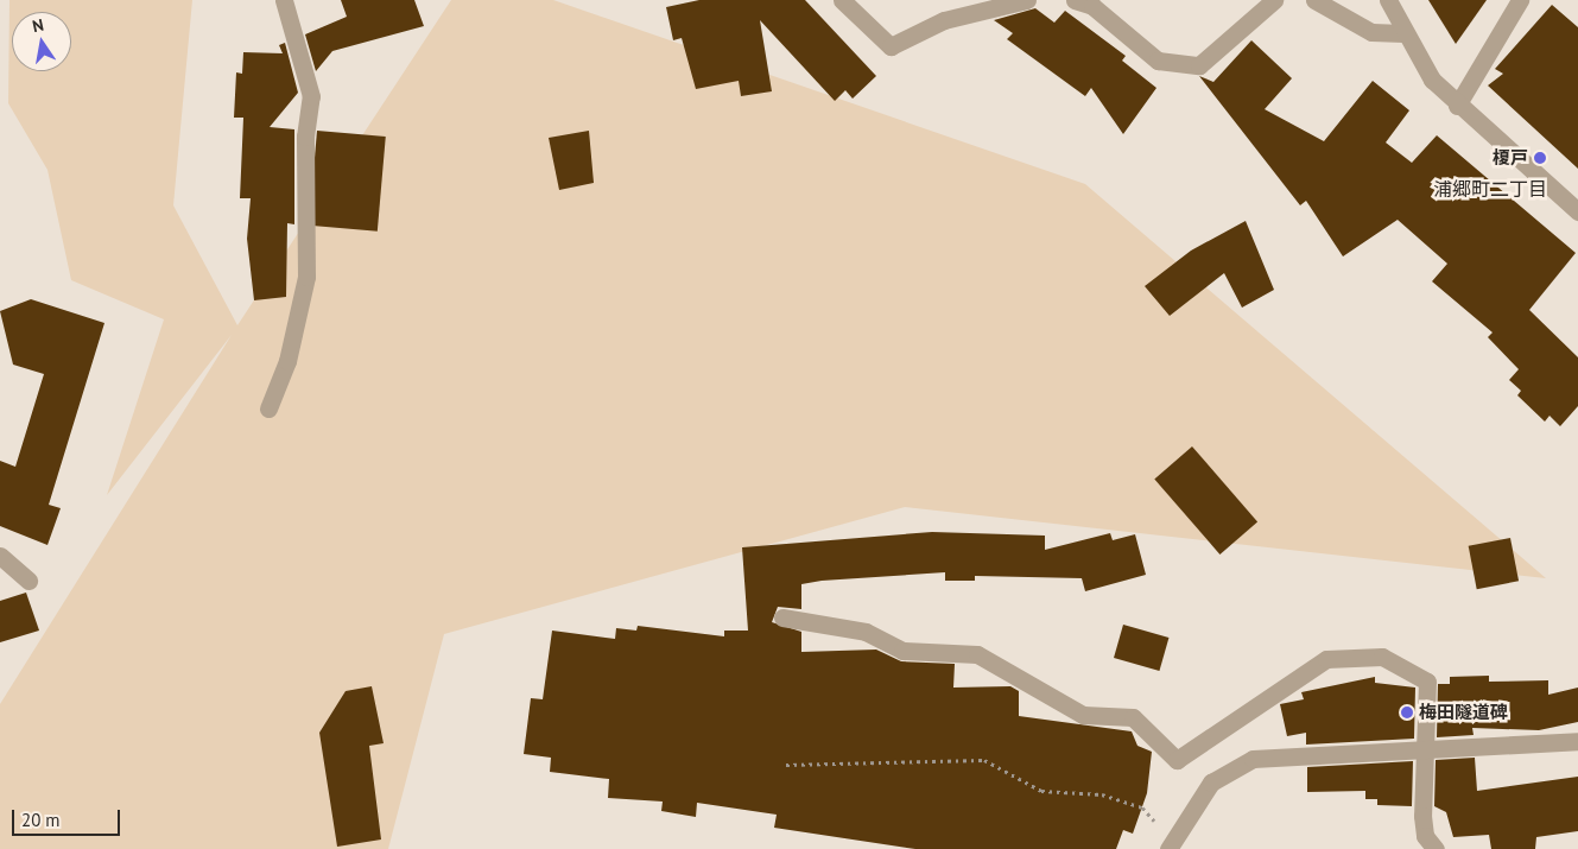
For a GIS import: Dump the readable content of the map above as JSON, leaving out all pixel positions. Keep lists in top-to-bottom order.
{
  "districts": ["浦郷町二丁目"],
  "places": ["榎戸", "梅田隧道碑"],
  "scale_bar": "20 m",
  "north": "top"
}
